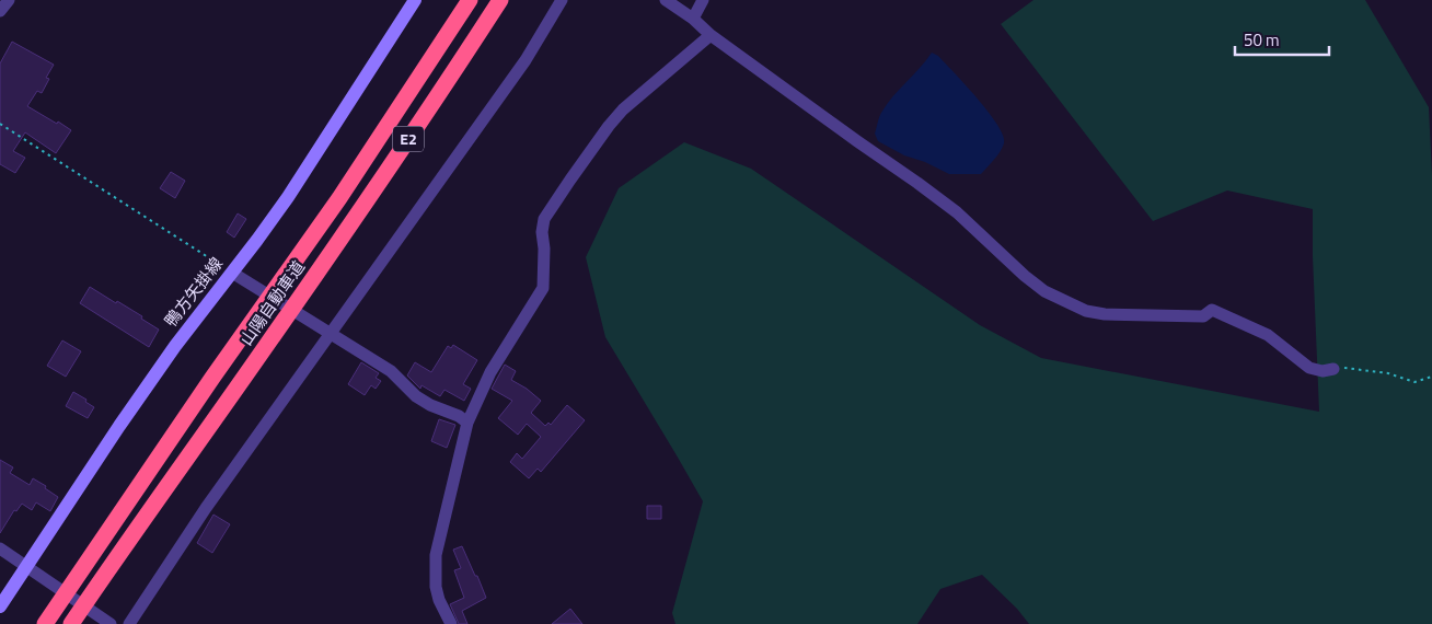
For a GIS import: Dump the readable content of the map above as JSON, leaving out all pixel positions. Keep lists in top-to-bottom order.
{
  "streets": {
    "highway": ["E2", "山陽自動車道"],
    "main road": ["鴨方矢掛線"]
  },
  "scale_bar": "50 m"
}
